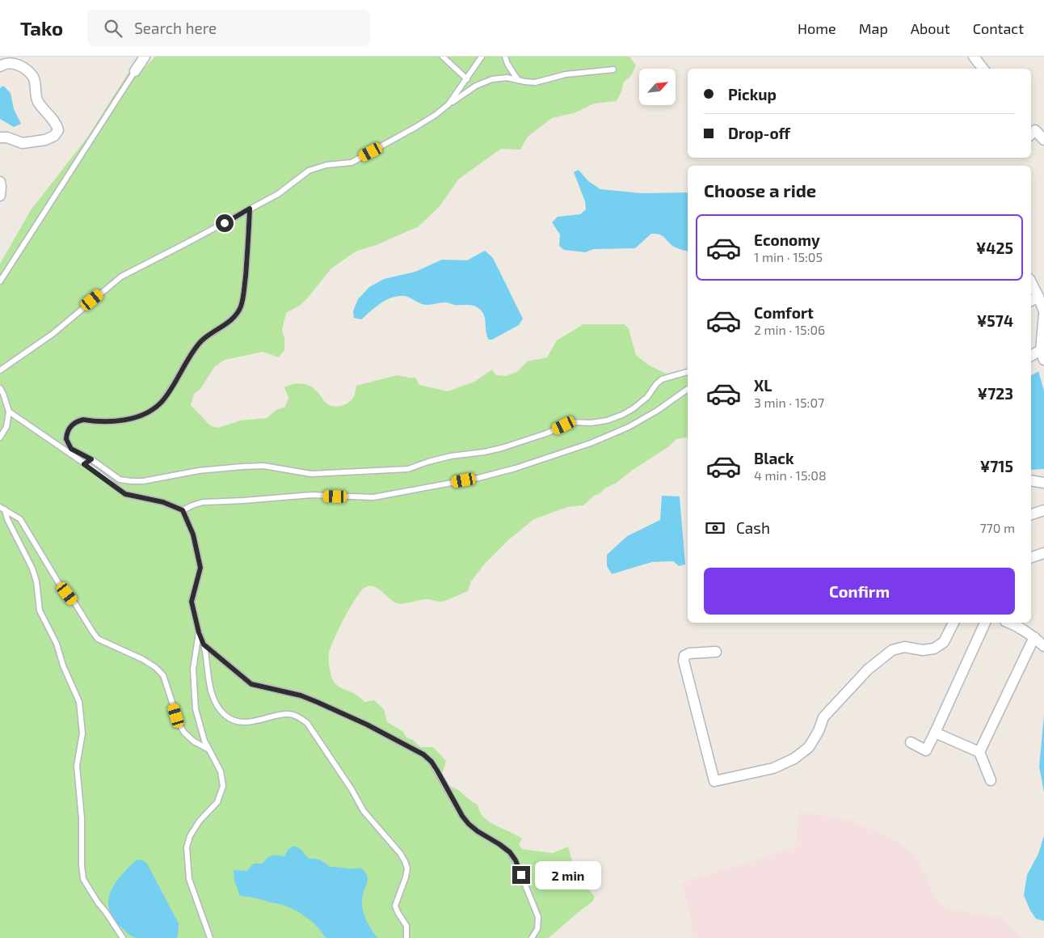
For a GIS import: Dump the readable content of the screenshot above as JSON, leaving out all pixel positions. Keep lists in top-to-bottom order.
{
  "north": "top right",
  "page": {
    "header": "Tako",
    "search": "Search here",
    "nav": [
      "Home",
      "Map",
      "About",
      "Contact"
    ],
    "banner": ["Pickup", "Drop-off"],
    "heading": "Choose a ride",
    "list": [
      {
        "name": "Economy",
        "note": "1 min · 15:05",
        "value": "¥425"
      },
      {
        "name": "Comfort",
        "note": "2 min · 15:06",
        "value": "¥574"
      },
      {
        "name": "XL",
        "note": "3 min · 15:07",
        "value": "¥723"
      },
      {
        "name": "Black",
        "note": "4 min · 15:08",
        "value": "¥715"
      }
    ],
    "pay": ["Cash", "770 m"],
    "buttons": "Confirm",
    "bubble": "2 min"
  }
}
